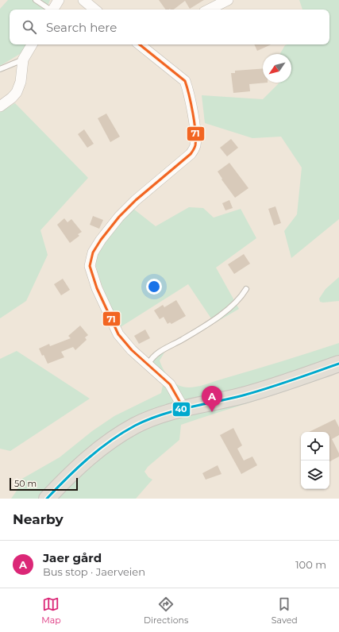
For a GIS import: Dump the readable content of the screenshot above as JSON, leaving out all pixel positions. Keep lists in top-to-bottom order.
{
  "lines": ["transit line 71", "transit line 40"],
  "scale_bar": "50 m",
  "north": "bottom left",
  "page": {
    "search": "Search here",
    "pins": "A",
    "scale": "50 m",
    "heading": "Nearby",
    "list": [
      {
        "mark": "A",
        "name": "Jaer gård",
        "note": "Bus stop · Jaerveien",
        "value": "100 m"
      }
    ],
    "nav": ["Map", "Directions", "Saved"]
  }
}
